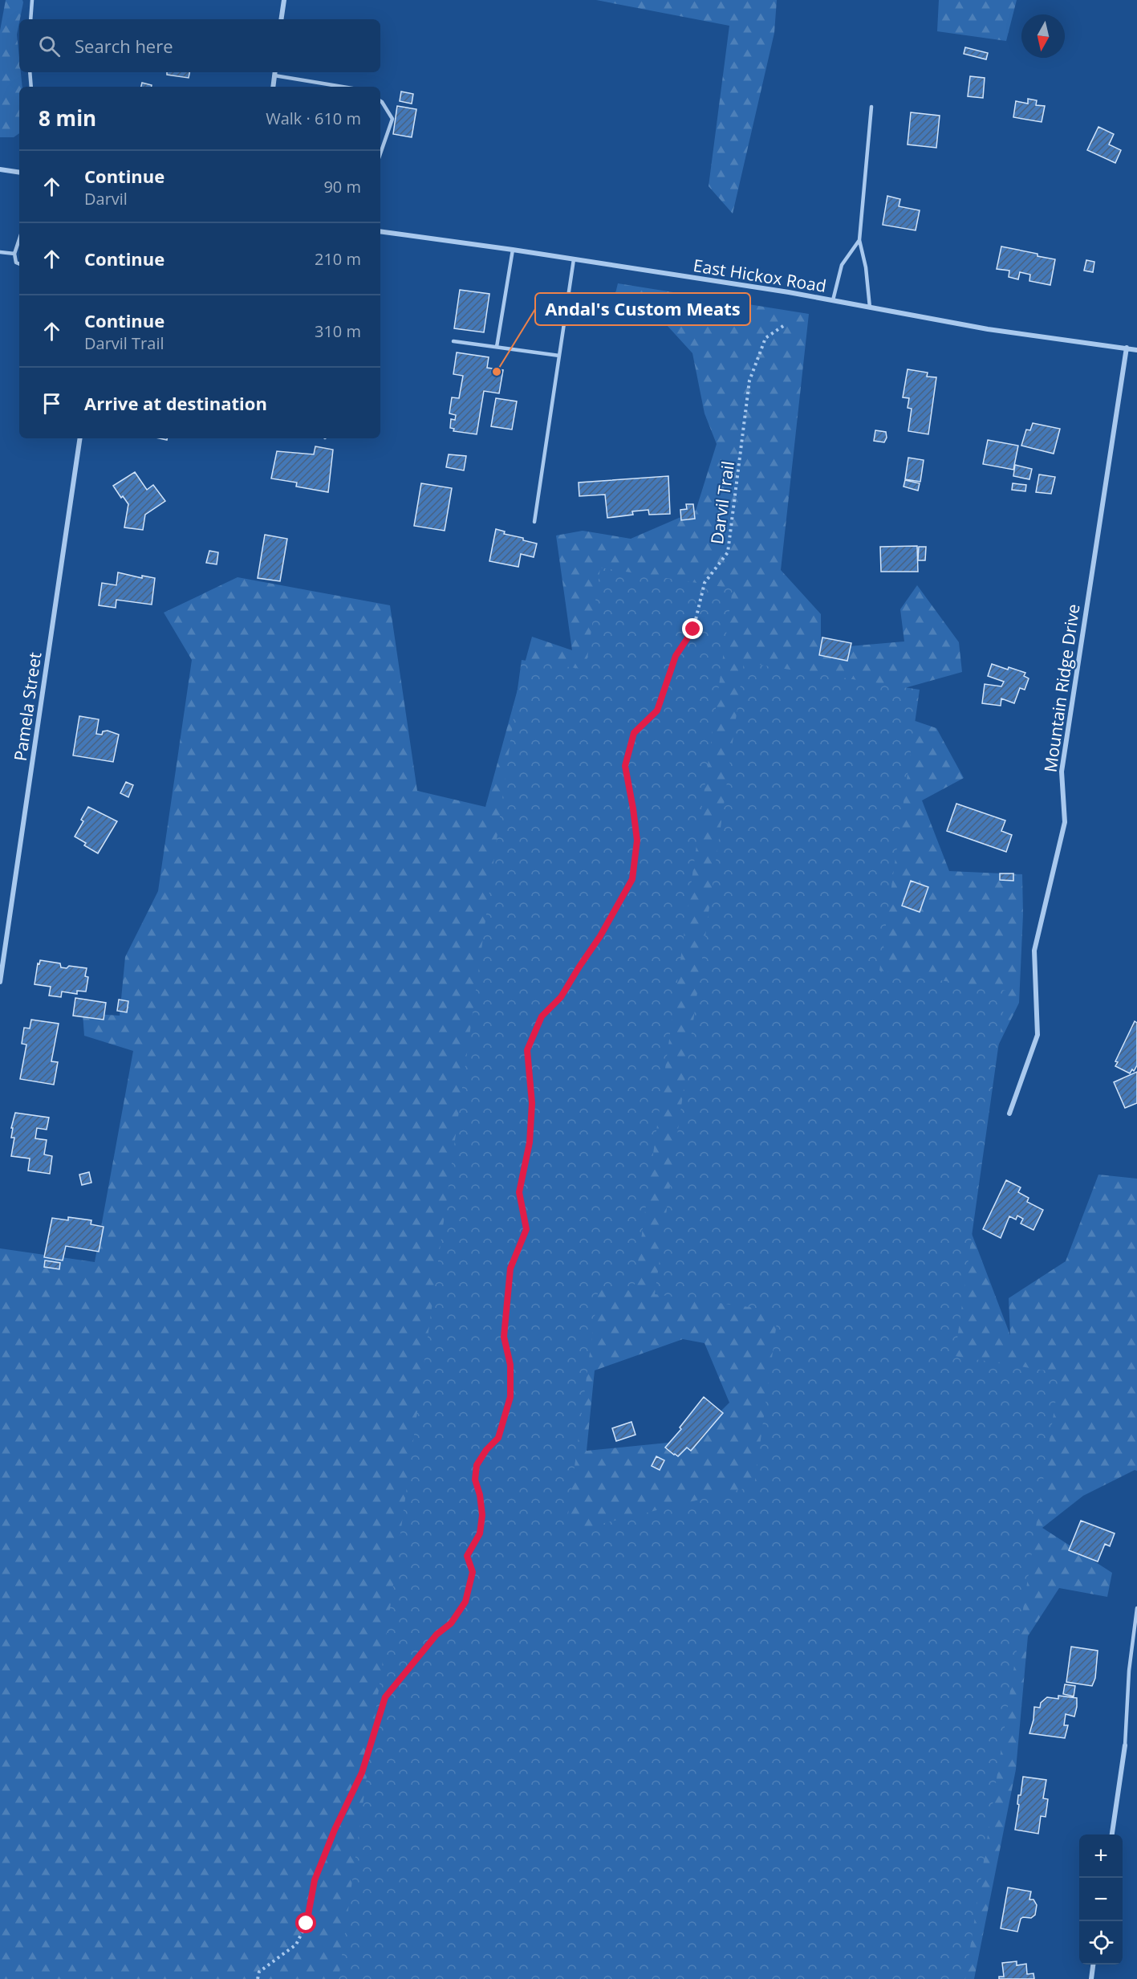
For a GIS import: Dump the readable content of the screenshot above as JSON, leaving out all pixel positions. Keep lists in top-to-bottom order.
{
  "streets": {
    "street": ["East Hickox Road", "Mountain Ridge Drive", "Pamela Street"],
    "path": ["Darvil Trail"]
  },
  "crossings": [
    ["East Hickox Road", "Mountain Ridge Drive"]
  ],
  "places": ["Andal's Custom Meats"],
  "north": "bottom",
  "page": {
    "search": "Search here",
    "heading": ["8 min", "Walk · 610 m"],
    "list": [
      ["Continue", "Darvil", "90 m"],
      ["Continue", "210 m"],
      ["Continue", "Darvil Trail", "310 m"],
      "Arrive at destination"
    ],
    "map_buttons": ["+", "−"]
  }
}
